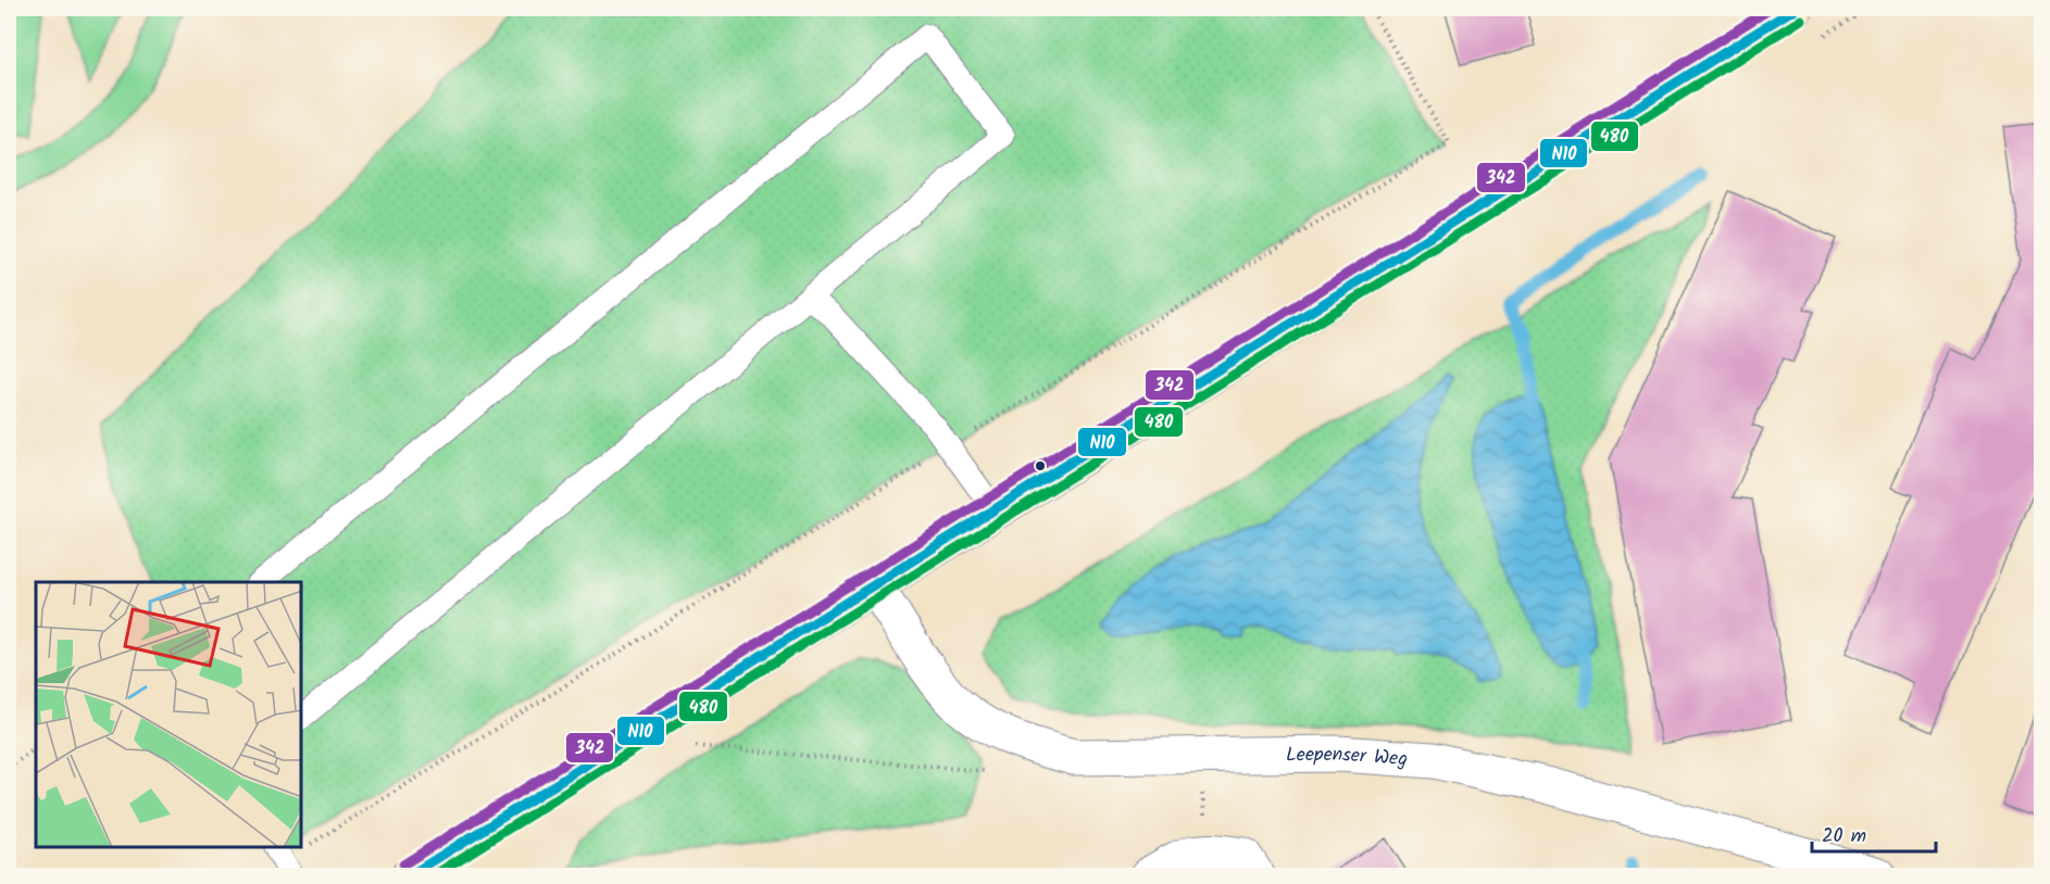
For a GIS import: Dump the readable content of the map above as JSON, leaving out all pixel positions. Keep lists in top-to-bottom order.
{
  "streets": {
    "street": ["Leepenser Weg"]
  },
  "lines": ["transit line N10", "transit line 342", "transit line 480"],
  "scale_bar": "20 m"
}
